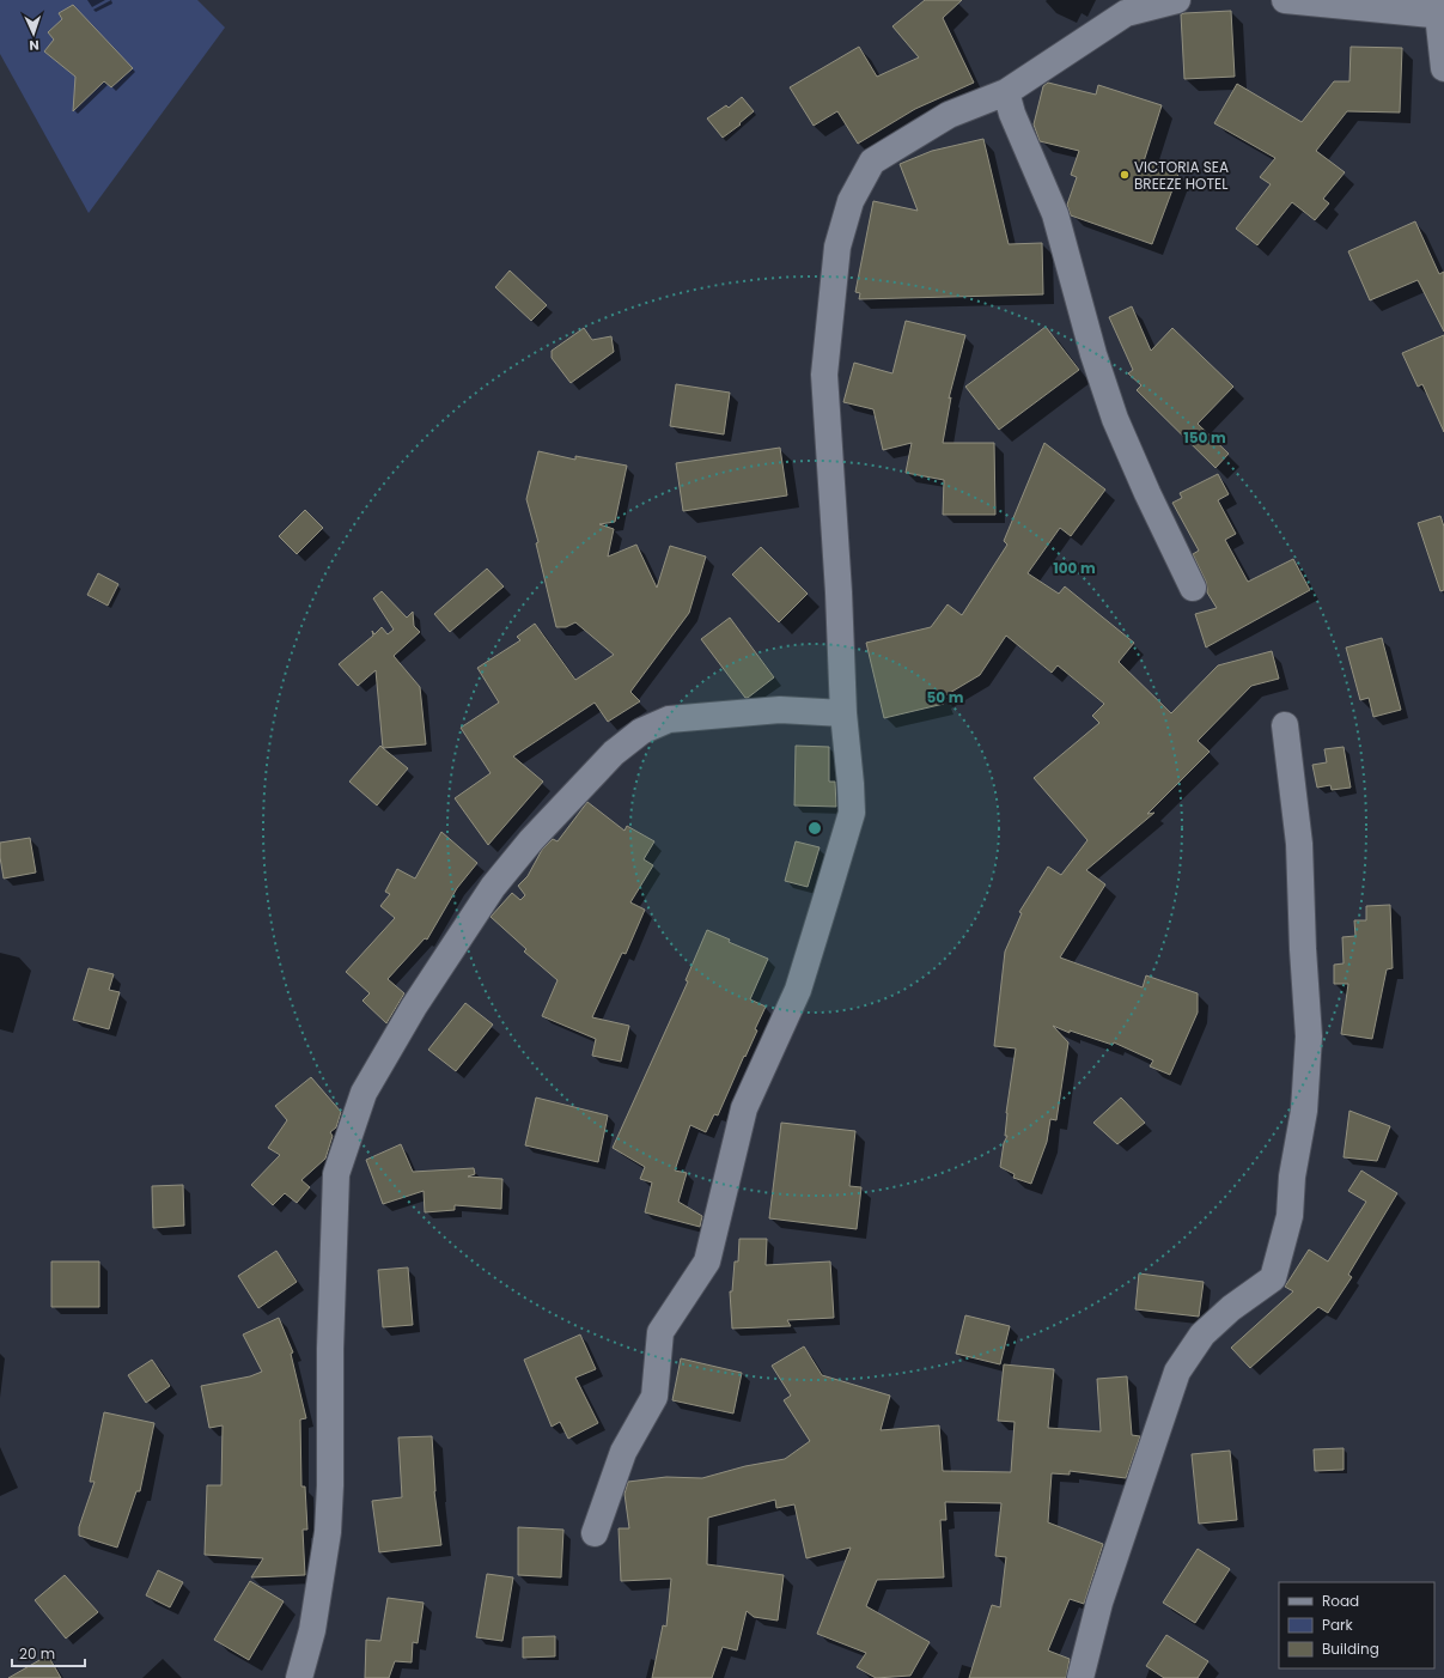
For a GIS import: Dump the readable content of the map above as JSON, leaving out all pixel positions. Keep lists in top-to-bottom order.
{
  "places": ["VICTORIA SEA BREEZE HOTEL"],
  "legend": ["Road", "Park", "Building"],
  "scale_bar": "20 m",
  "north": "bottom",
  "rings": ["150 m", "100 m", "50 m"]
}
